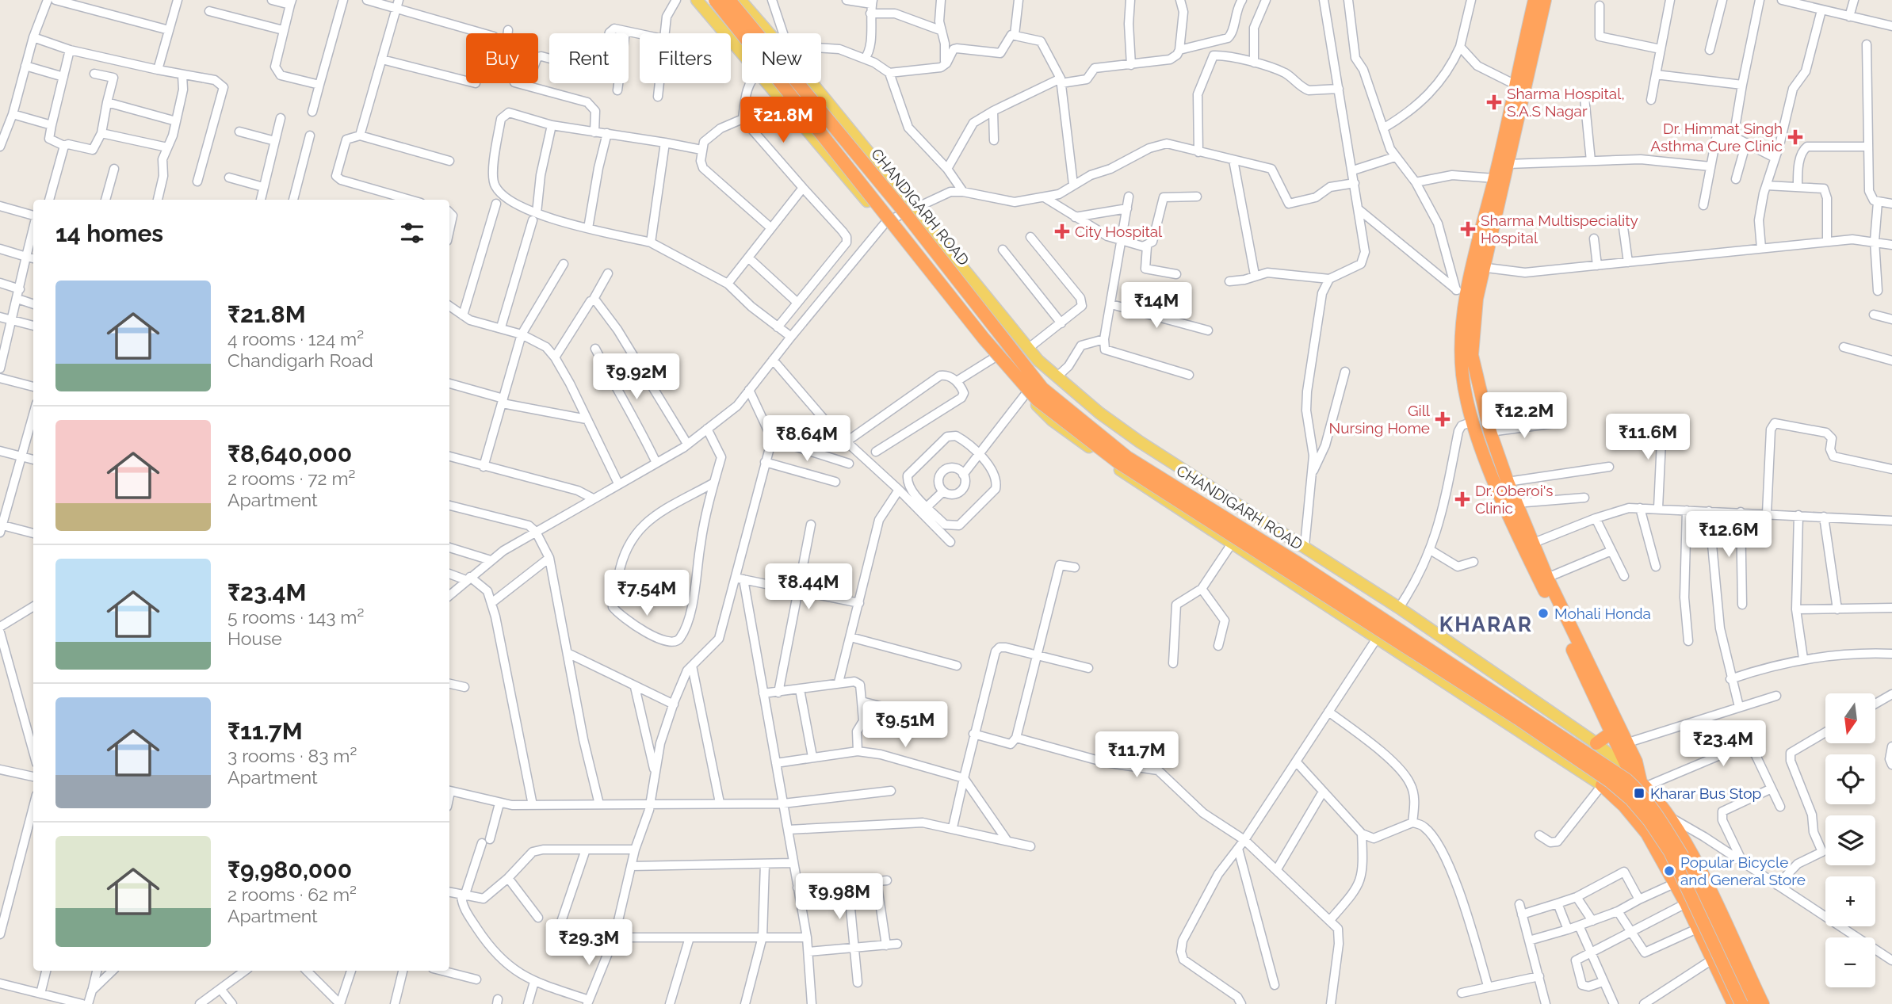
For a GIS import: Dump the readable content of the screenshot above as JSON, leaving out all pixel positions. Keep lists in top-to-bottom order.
{
  "streets": {
    "highway": ["CHANDIGARH ROAD"]
  },
  "districts": ["KHARAR"],
  "places": {
    "health": [
      "Sharma Hospital, S.A.S Nagar",
      "Dr. Himmat Singh Asthma Cure Clinic",
      "Sharma Multispeciality Hospital",
      "City Hospital",
      "Gill Nursing Home",
      "Dr. Oberoi's Clinic"
    ],
    "other": ["Mohali Honda", "Popular Bicycle and General Store"],
    "transit": ["Kharar Bus Stop"]
  },
  "north": "bottom",
  "page": {
    "chip": [
      "Buy",
      "Rent",
      "Filters",
      "New"
    ],
    "price": [
      "₹21.8M",
      "₹14M",
      "₹9.92M",
      "₹12.2M",
      "₹11.6M",
      "₹8.64M",
      "₹12.6M",
      "₹8.44M",
      "₹7.54M",
      "₹9.51M",
      "₹23.4M",
      "₹11.7M",
      "₹9.98M",
      "₹29.3M"
    ],
    "heading": "14 homes",
    "list": [
      {
        "name": "₹21.8M",
        "note": "4 rooms · 124 m² · Chandigarh Road"
      },
      {
        "name": "₹8,640,000",
        "note": "2 rooms · 72 m² · Apartment"
      },
      {
        "name": "₹23.4M",
        "note": "5 rooms · 143 m² · House"
      },
      {
        "name": "₹11.7M",
        "note": "3 rooms · 83 m² · Apartment"
      },
      {
        "name": "₹9,980,000",
        "note": "2 rooms · 62 m² · Apartment"
      }
    ],
    "map_buttons": ["+", "−"]
  }
}
